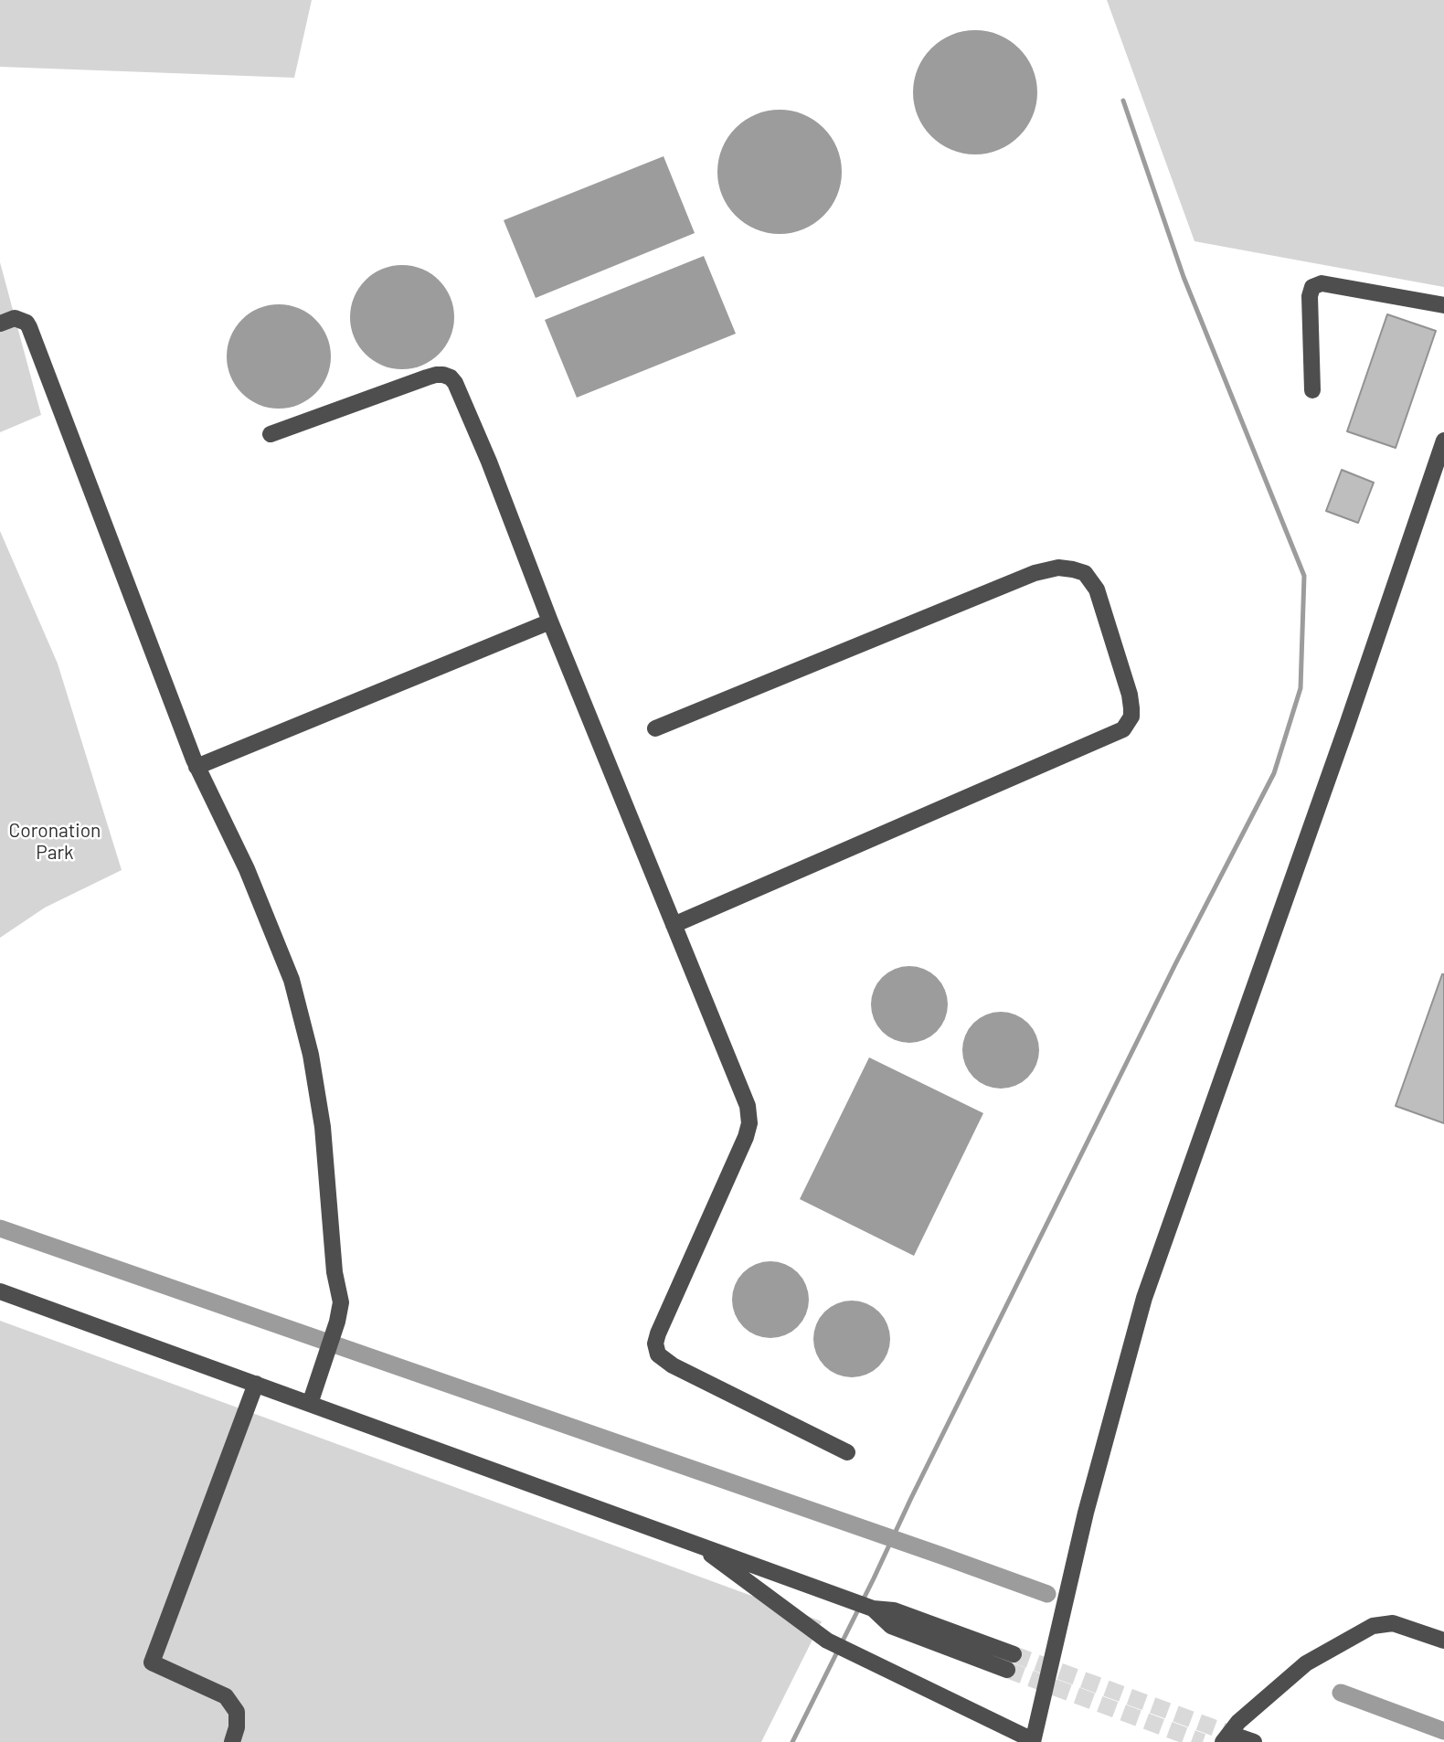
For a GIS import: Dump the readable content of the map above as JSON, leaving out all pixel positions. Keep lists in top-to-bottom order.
{
  "parks": ["Coronation Park"]
}
